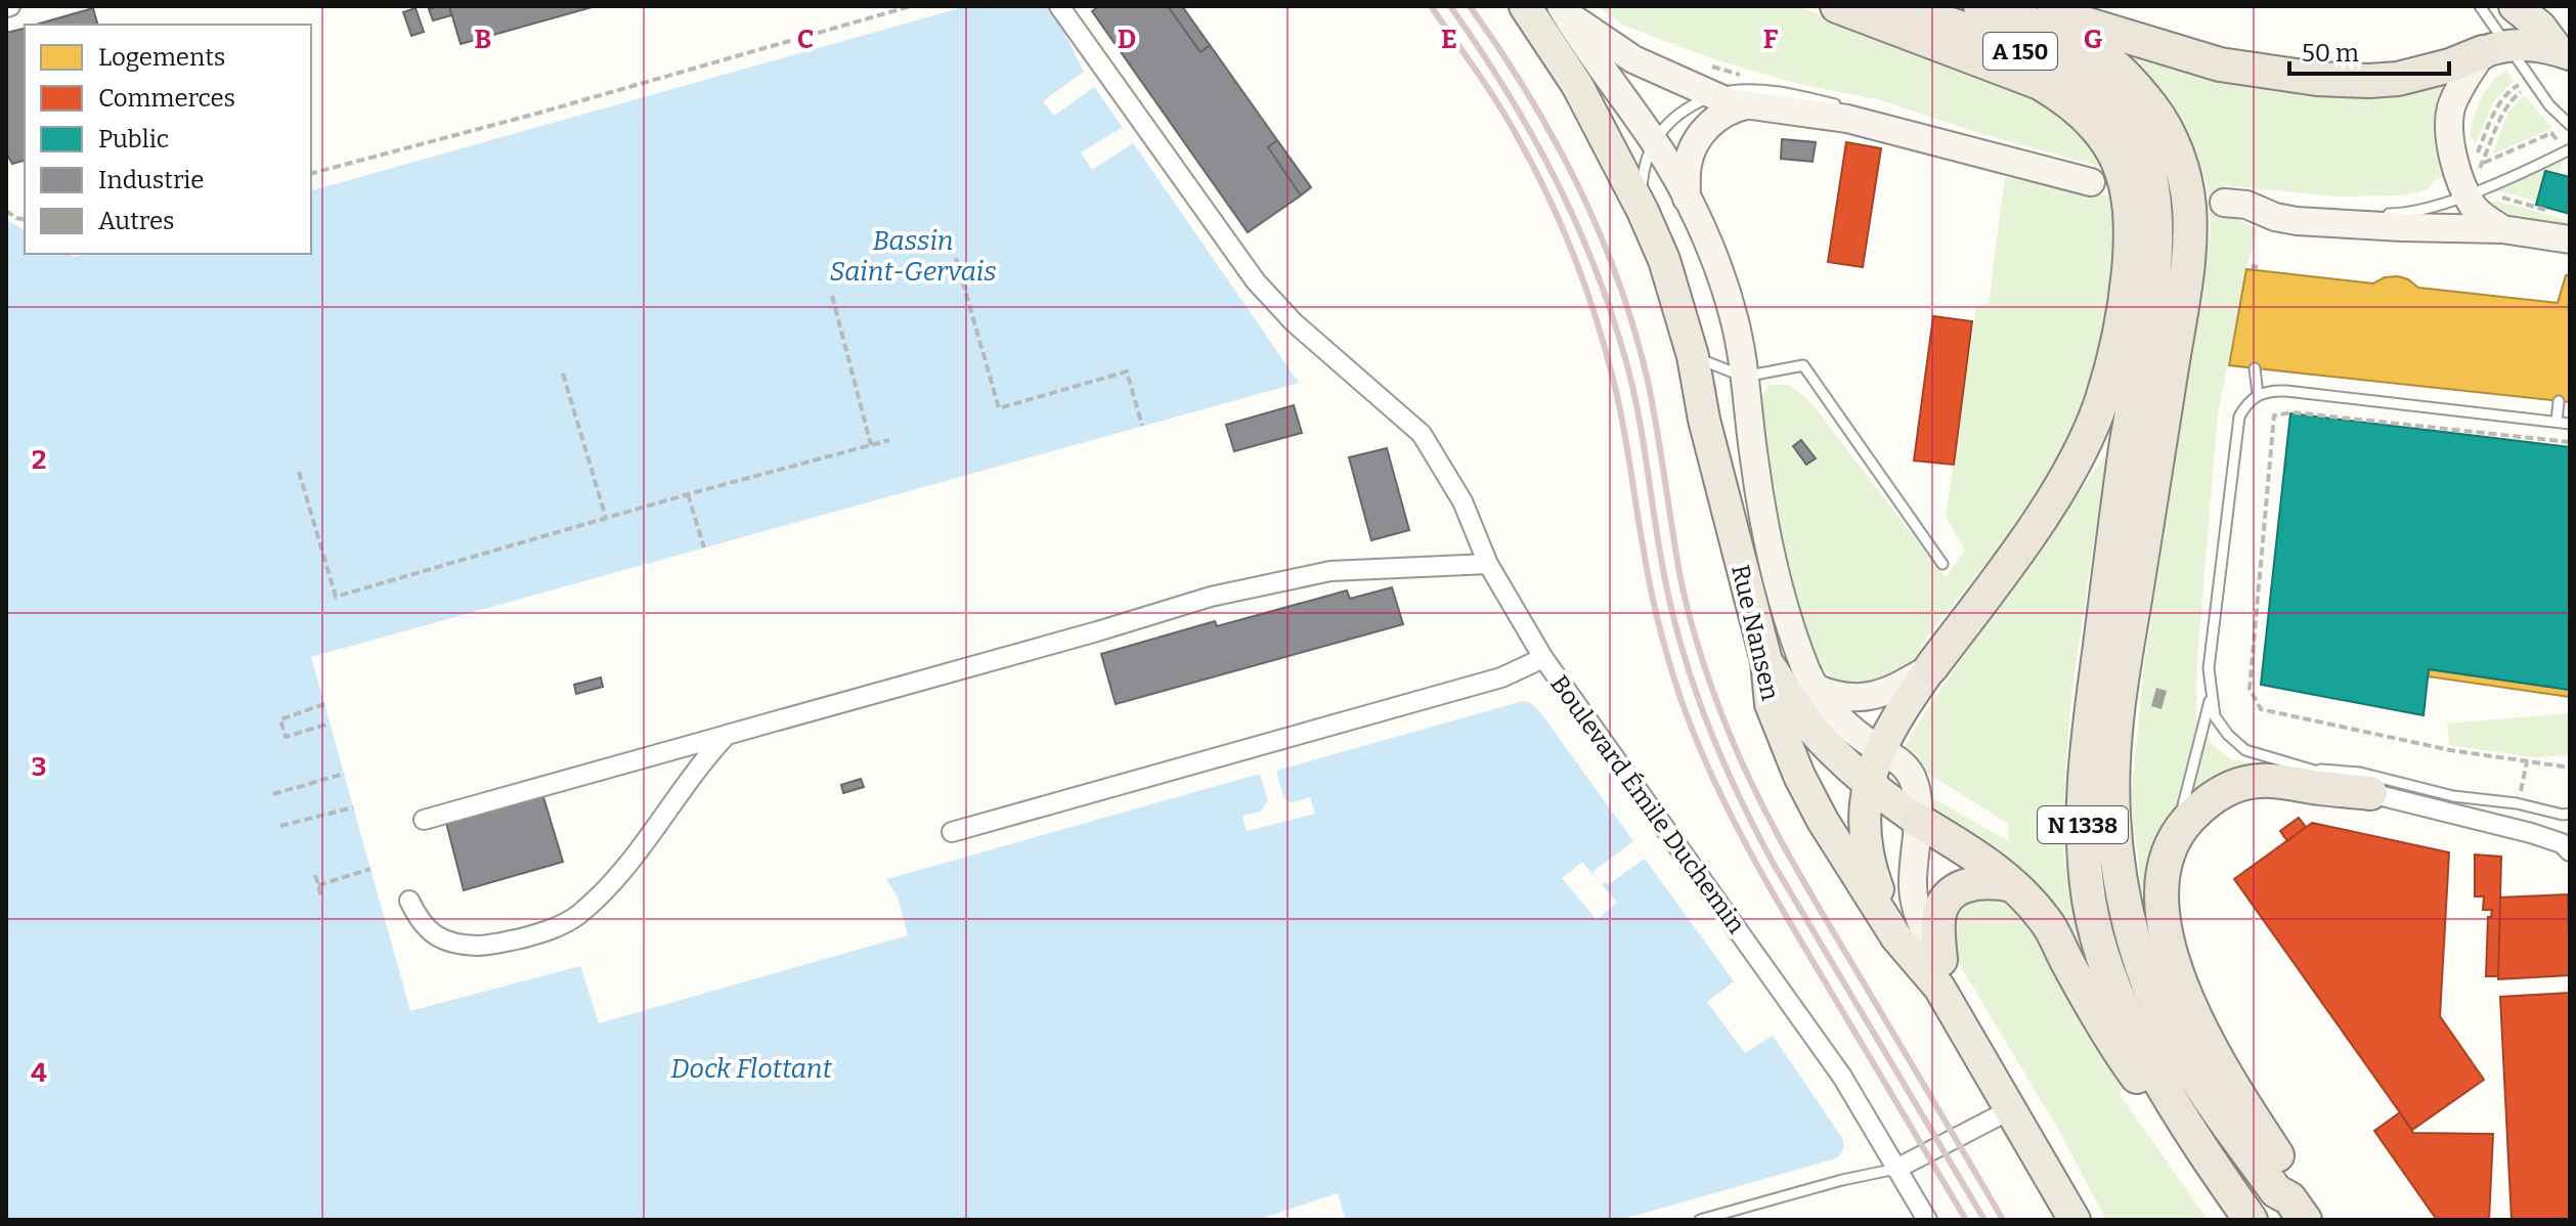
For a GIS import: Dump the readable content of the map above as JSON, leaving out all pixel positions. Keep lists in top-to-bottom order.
{
  "streets": {
    "highway": ["A 150", "N 1338"],
    "main road": ["Rue Nansen"],
    "street": ["Boulevard Émile Duchemin"]
  },
  "crossings": [
    ["A 150", "N 1338"]
  ],
  "water": ["Bassin Saint-Gervais", "Dock Flottant"],
  "legend": [
    "Logements",
    "Commerces",
    "Public",
    "Industrie",
    "Autres"
  ],
  "scale_bar": "50 m",
  "grid": {
    "columns": [
      "B",
      "C",
      "D",
      "E",
      "F",
      "G"
    ],
    "rows": ["2", "3", "4"]
  }
}
